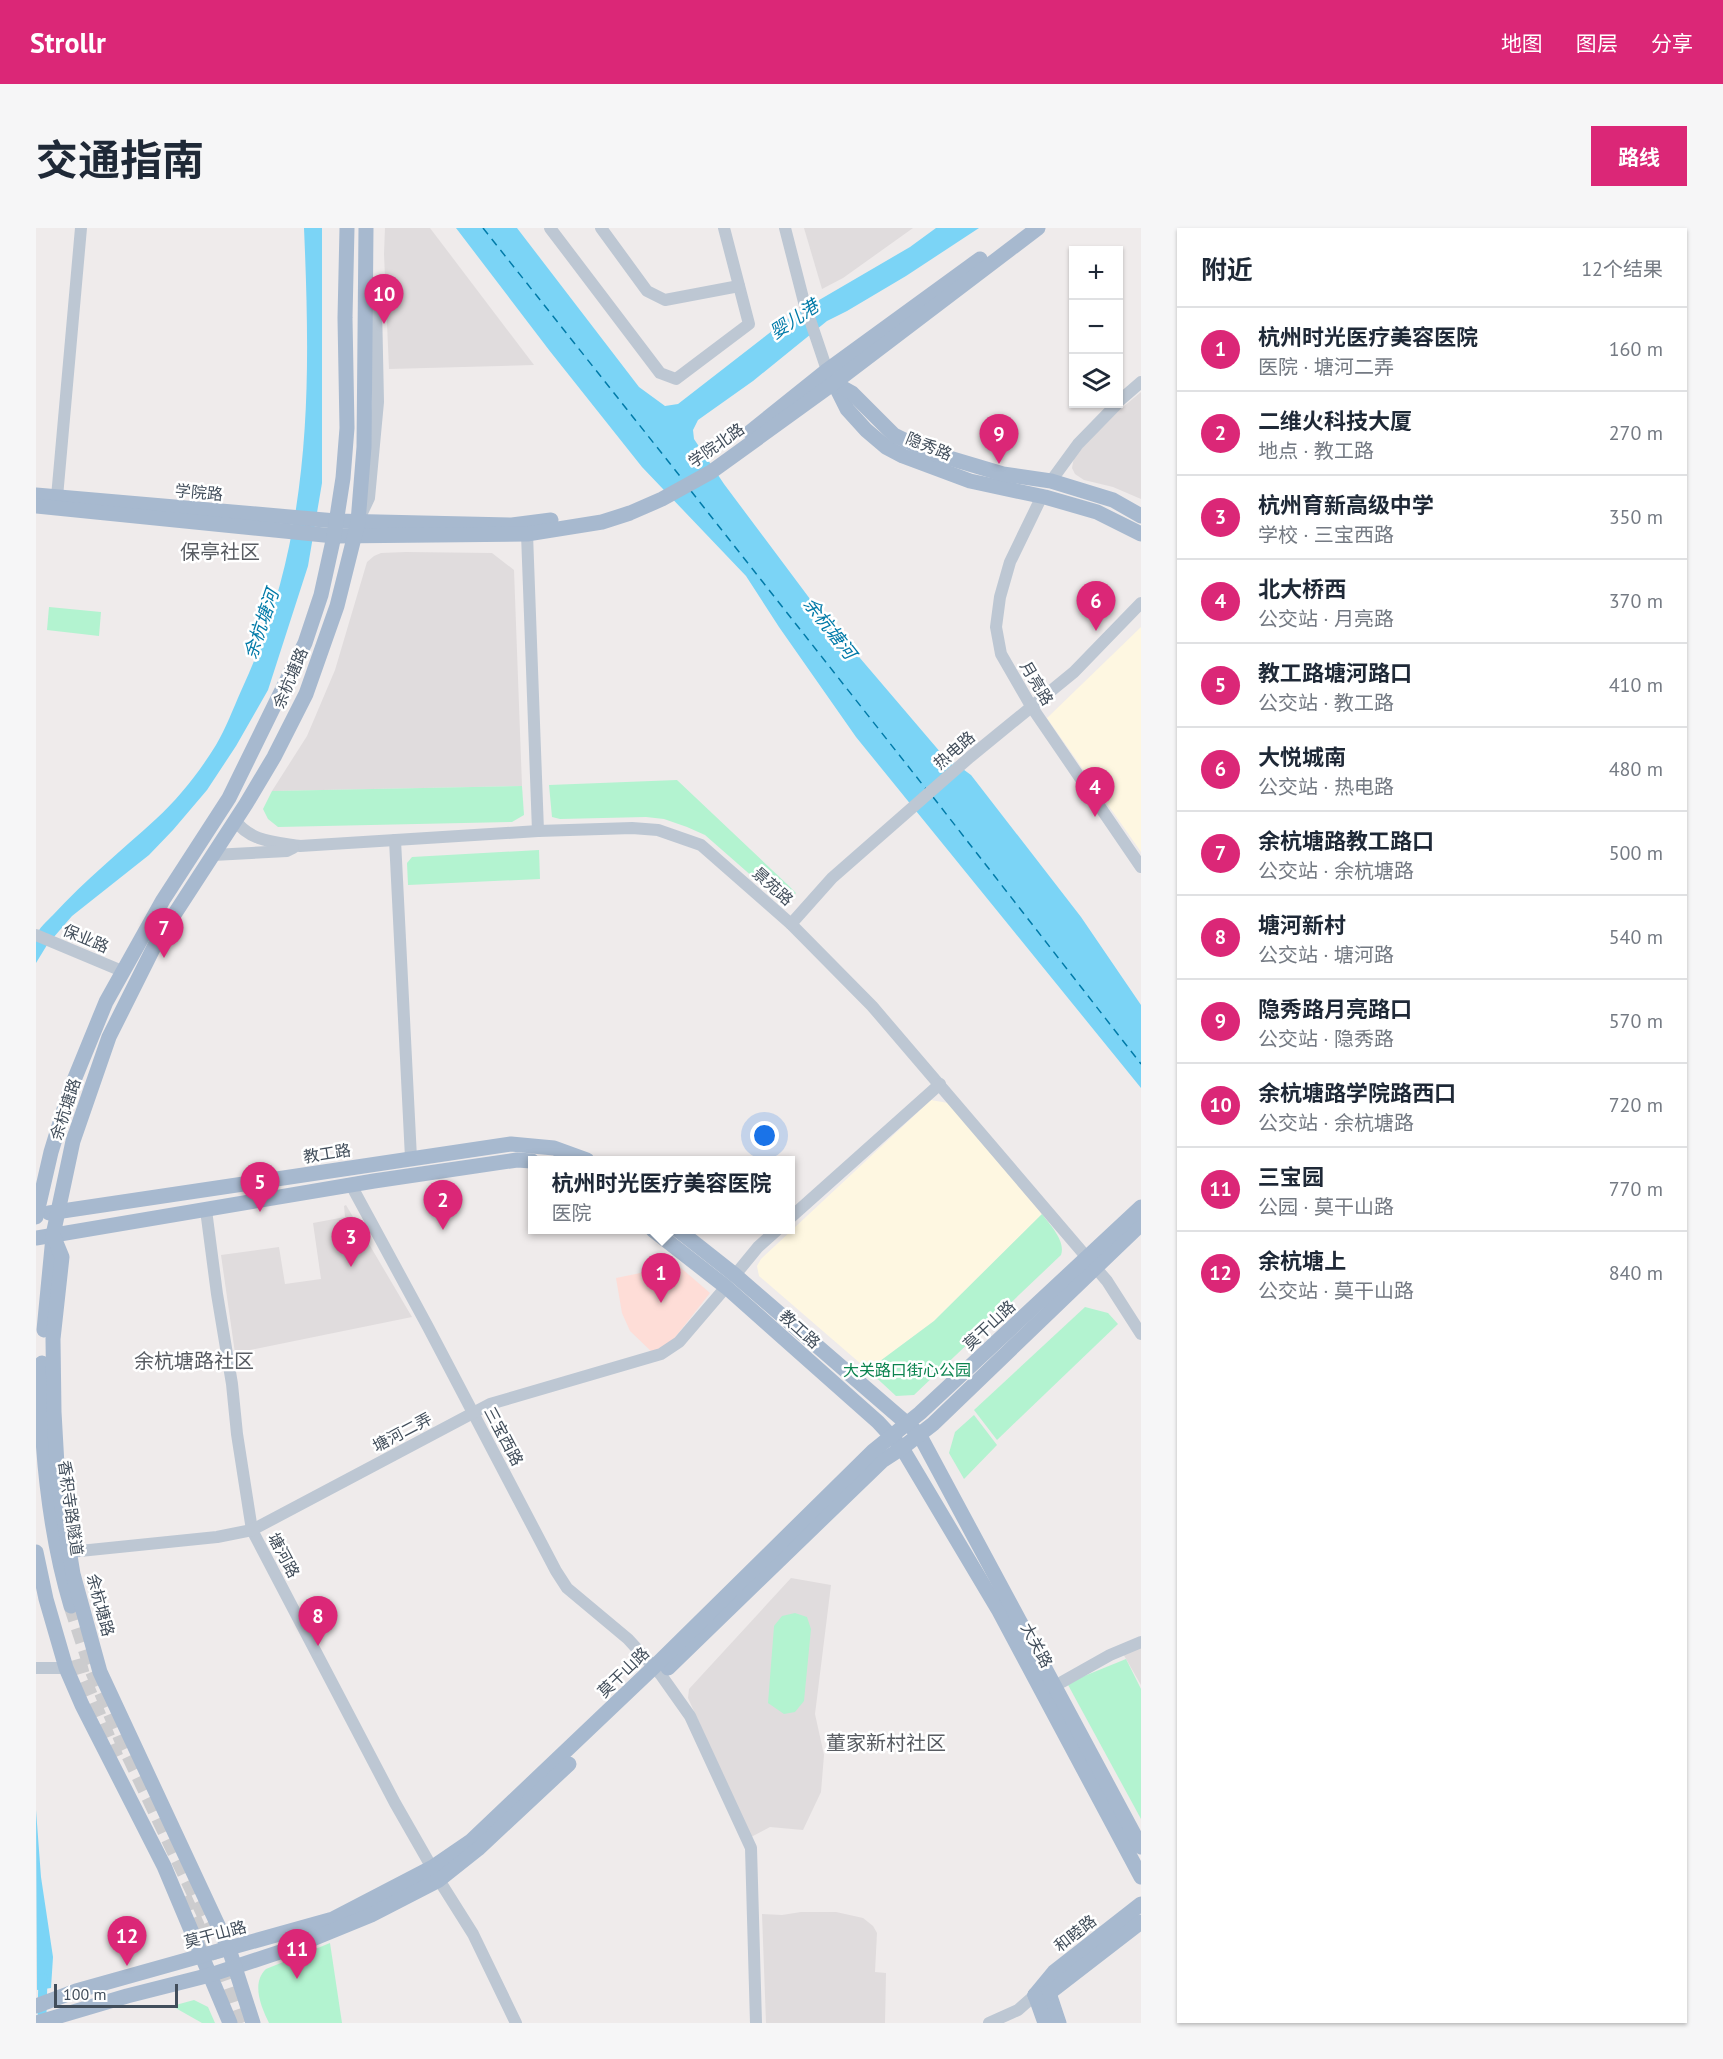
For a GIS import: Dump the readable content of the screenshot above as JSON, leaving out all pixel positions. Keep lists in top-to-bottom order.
{
  "streets": {
    "main road": [
      "学院北路",
      "隐秀路",
      "学院路",
      "余杭塘路",
      "教工路",
      "莫干山路",
      "香积寺路隧道",
      "大关路",
      "和睦路"
    ],
    "street": [
      "月亮路",
      "热电路",
      "景苑路",
      "保业路",
      "塘河二弄",
      "三宝西路",
      "塘河路"
    ]
  },
  "crossings": [
    ["学院北路", "隐秀路"],
    ["学院北路", "学院路"],
    ["学院北路", "余杭塘路"],
    ["隐秀路", "月亮路"],
    ["学院路", "余杭塘路"],
    ["余杭塘路", "景苑路"],
    ["余杭塘路", "保业路"],
    ["余杭塘路", "教工路"],
    ["余杭塘路", "莫干山路"],
    ["余杭塘路", "塘河二弄"],
    ["余杭塘路", "香积寺路隧道"],
    ["月亮路", "热电路"],
    ["热电路", "景苑路"],
    ["景苑路", "莫干山路"],
    ["教工路", "莫干山路"],
    ["教工路", "塘河二弄"],
    ["教工路", "大关路"],
    ["莫干山路", "三宝西路"],
    ["莫干山路", "塘河路"],
    ["莫干山路", "大关路"],
    ["塘河二弄", "三宝西路"],
    ["塘河二弄", "塘河路"]
  ],
  "districts": ["保亭社区", "余杭塘路社区", "董家新村社区"],
  "water": ["婴儿港", "余杭塘河"],
  "parks": ["大关路口街心公园"],
  "scale_bar": "100 m",
  "page": {
    "header": "Strollr",
    "nav": ["地图", "图层", "分享"],
    "title": "交通指南",
    "buttons": "路线",
    "heading": ["附近", "12个结果"],
    "map_buttons": ["+", "−"],
    "pins": [
      "10",
      "9",
      "6",
      "4",
      "7",
      "5",
      "2",
      "3",
      "1",
      "8",
      "12",
      "11"
    ],
    "list": [
      {
        "mark": "1",
        "name": "杭州时光医疗美容医院",
        "note": "医院 · 塘河二弄",
        "value": "160 m"
      },
      {
        "mark": "2",
        "name": "二维火科技大厦",
        "note": "地点 · 教工路",
        "value": "270 m"
      },
      {
        "mark": "3",
        "name": "杭州育新高级中学",
        "note": "学校 · 三宝西路",
        "value": "350 m"
      },
      {
        "mark": "4",
        "name": "北大桥西",
        "note": "公交站 · 月亮路",
        "value": "370 m"
      },
      {
        "mark": "5",
        "name": "教工路塘河路口",
        "note": "公交站 · 教工路",
        "value": "410 m"
      },
      {
        "mark": "6",
        "name": "大悦城南",
        "note": "公交站 · 热电路",
        "value": "480 m"
      },
      {
        "mark": "7",
        "name": "余杭塘路教工路口",
        "note": "公交站 · 余杭塘路",
        "value": "500 m"
      },
      {
        "mark": "8",
        "name": "塘河新村",
        "note": "公交站 · 塘河路",
        "value": "540 m"
      },
      {
        "mark": "9",
        "name": "隐秀路月亮路口",
        "note": "公交站 · 隐秀路",
        "value": "570 m"
      },
      {
        "mark": "10",
        "name": "余杭塘路学院路西口",
        "note": "公交站 · 余杭塘路",
        "value": "720 m"
      },
      {
        "mark": "11",
        "name": "三宝园",
        "note": "公园 · 莫干山路",
        "value": "770 m"
      },
      {
        "mark": "12",
        "name": "余杭塘上",
        "note": "公交站 · 莫干山路",
        "value": "840 m"
      }
    ],
    "popup": ["杭州时光医疗美容医院", "医院"],
    "scale": "100 m"
  }
}
